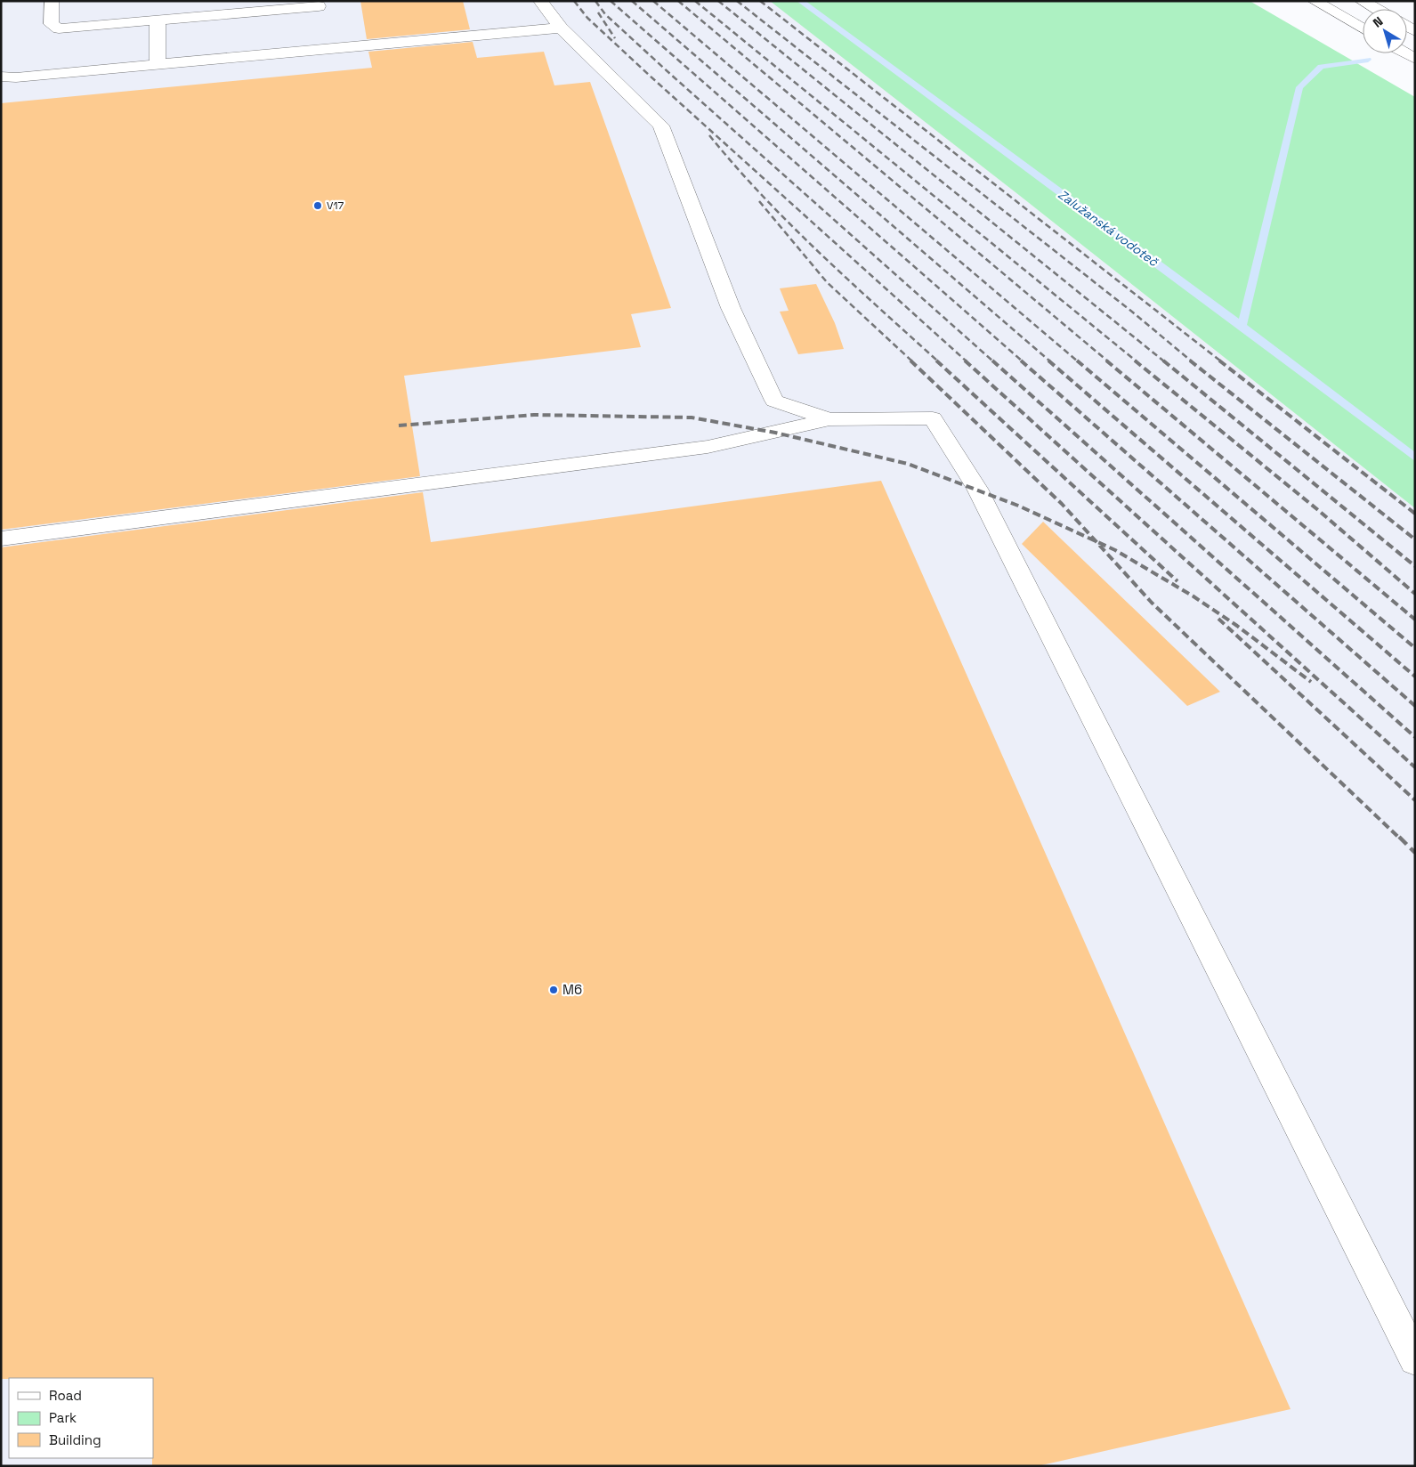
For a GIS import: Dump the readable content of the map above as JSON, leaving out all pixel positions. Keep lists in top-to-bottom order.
{
  "water": ["Zalužanská vodoteč"],
  "places": ["V17", "M6"],
  "legend": ["Road", "Park", "Building"],
  "north": "top left"
}
